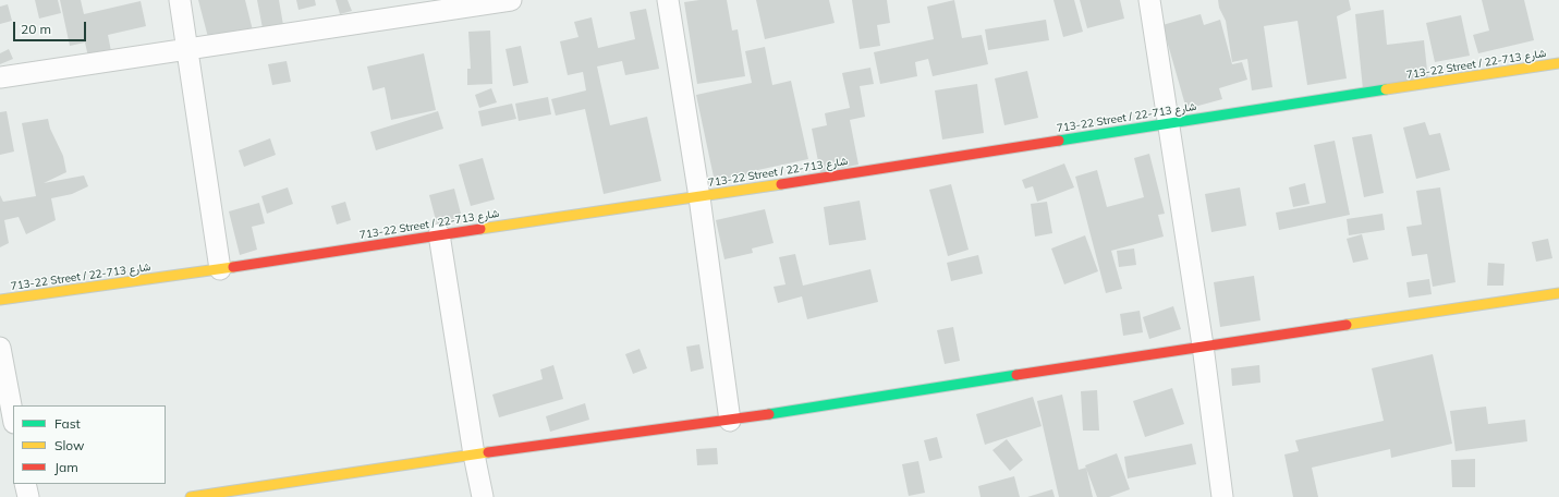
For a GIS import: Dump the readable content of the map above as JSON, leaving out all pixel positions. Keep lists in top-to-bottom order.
{
  "streets": {
    "street": ["713-22 Street / شارع 713-22"]
  },
  "legend": ["Fast", "Slow", "Jam"],
  "scale_bar": "20 m"
}
